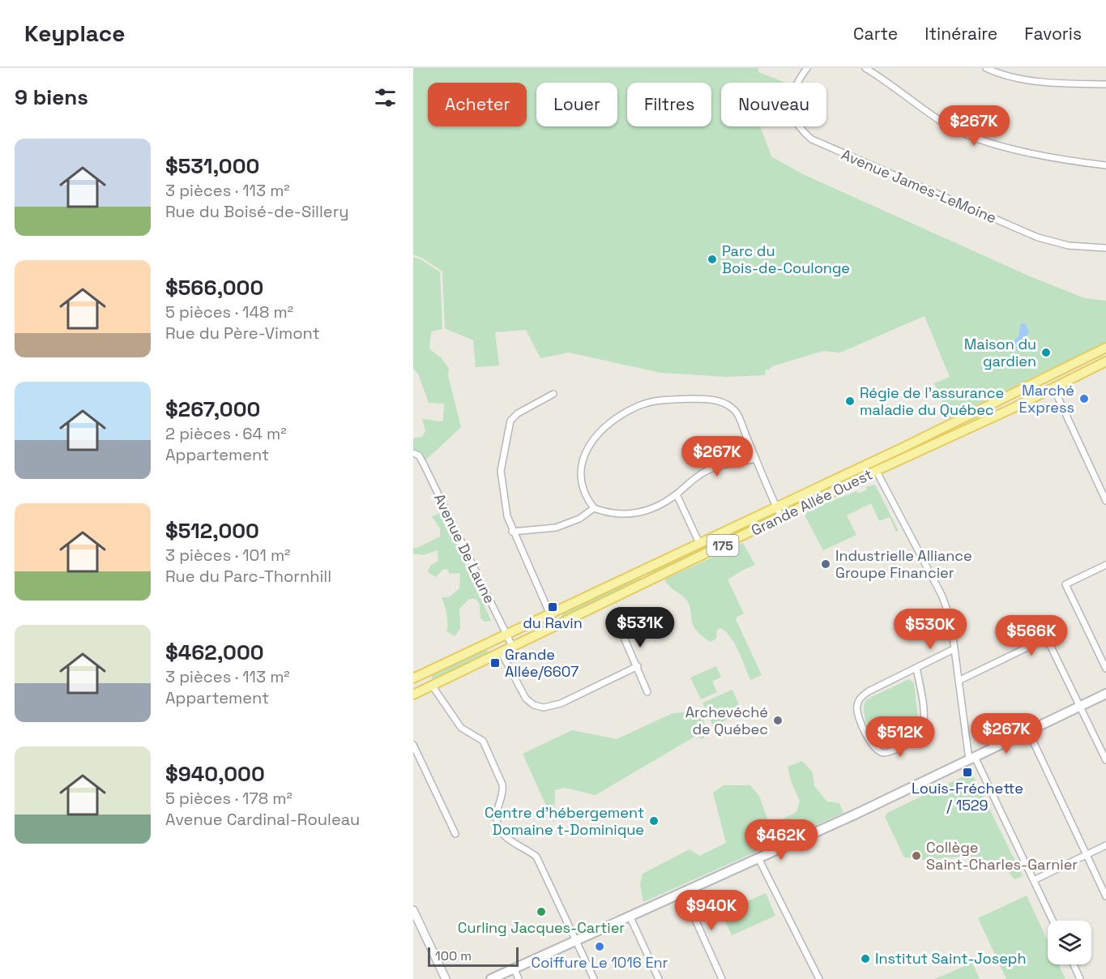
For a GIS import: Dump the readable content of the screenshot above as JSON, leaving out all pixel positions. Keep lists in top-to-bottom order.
{
  "streets": {
    "main road": ["Grande Allée Ouest", "175"],
    "street": ["Avenue James-LeMoine", "Avenue De Laune"]
  },
  "crossings": [
    ["Grande Allée Ouest", "Avenue De Laune"]
  ],
  "places": {
    "other": [
      "Parc du Bois-de-Coulonge",
      "Maison du gardien",
      "Marché Express",
      "Régie de l'assurance maladie du Québec",
      "Industrielle Alliance Groupe Financier",
      "Archevéché de Québec",
      "Centre d'hébergement Domaine t-Dominique",
      "Collège Saint-Charles-Garnier",
      "Curling Jacques-Cartier",
      "Coiffure Le 1016 Enr",
      "Institut Saint-Joseph"
    ],
    "transit": ["du Ravin", "Grande Allée/6607", "Louis-Fréchette / 1529"]
  },
  "scale_bar": "100 m",
  "page": {
    "header": "Keyplace",
    "nav": ["Carte", "Itinéraire", "Favoris"],
    "heading": "9 biens",
    "chip": [
      "Acheter",
      "Louer",
      "Filtres",
      "Nouveau"
    ],
    "price": [
      "$267K",
      "$267K",
      "$531K",
      "$530K",
      "$566K",
      "$267K",
      "$512K",
      "$462K",
      "$940K"
    ],
    "list": [
      {
        "name": "$531,000",
        "note": "3 pièces · 113 m² · Rue du Boisé-de-Sillery"
      },
      {
        "name": "$566,000",
        "note": "5 pièces · 148 m² · Rue du Père-Vimont"
      },
      {
        "name": "$267,000",
        "note": "2 pièces · 64 m² · Appartement"
      },
      {
        "name": "$512,000",
        "note": "3 pièces · 101 m² · Rue du Parc-Thornhill"
      },
      {
        "name": "$462,000",
        "note": "3 pièces · 113 m² · Appartement"
      },
      {
        "name": "$940,000",
        "note": "5 pièces · 178 m² · Avenue Cardinal-Rouleau"
      }
    ],
    "scale": "100 m"
  }
}
